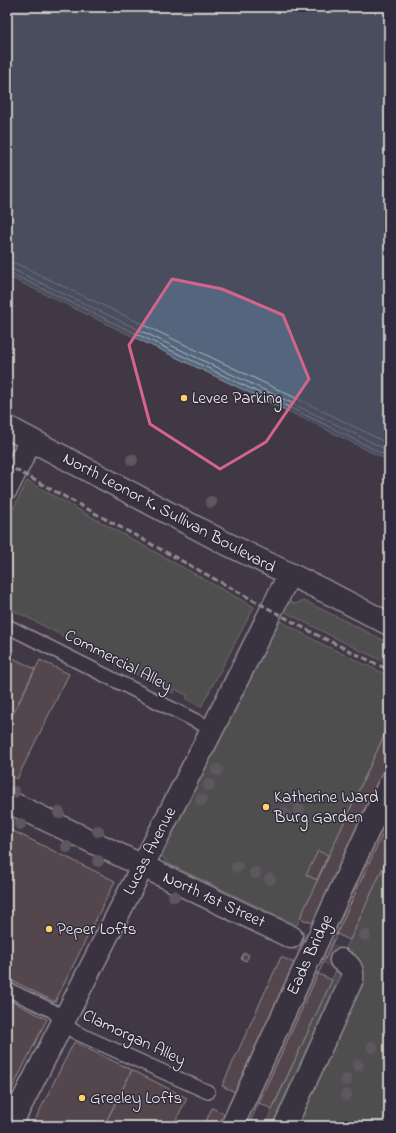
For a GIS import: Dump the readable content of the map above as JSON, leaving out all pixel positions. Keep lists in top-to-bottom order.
{
  "streets": {
    "street": [
      "North Leonor K. Sullivan Boulevard",
      "Lucas Avenue",
      "North 1st Street",
      "Eads Bridge"
    ],
    "lane": ["Commercial Alley", "Clamorgan Alley"]
  },
  "crossings": [
    ["North Leonor K. Sullivan Boulevard", "Lucas Avenue"],
    ["Commercial Alley", "Lucas Avenue"],
    ["Lucas Avenue", "North 1st Street"],
    ["Lucas Avenue", "Clamorgan Alley"]
  ],
  "places": [
    "Levee Parking",
    "Katherine Ward Burg Garden",
    "Peper Lofts",
    "Greeley Lofts"
  ]
}
